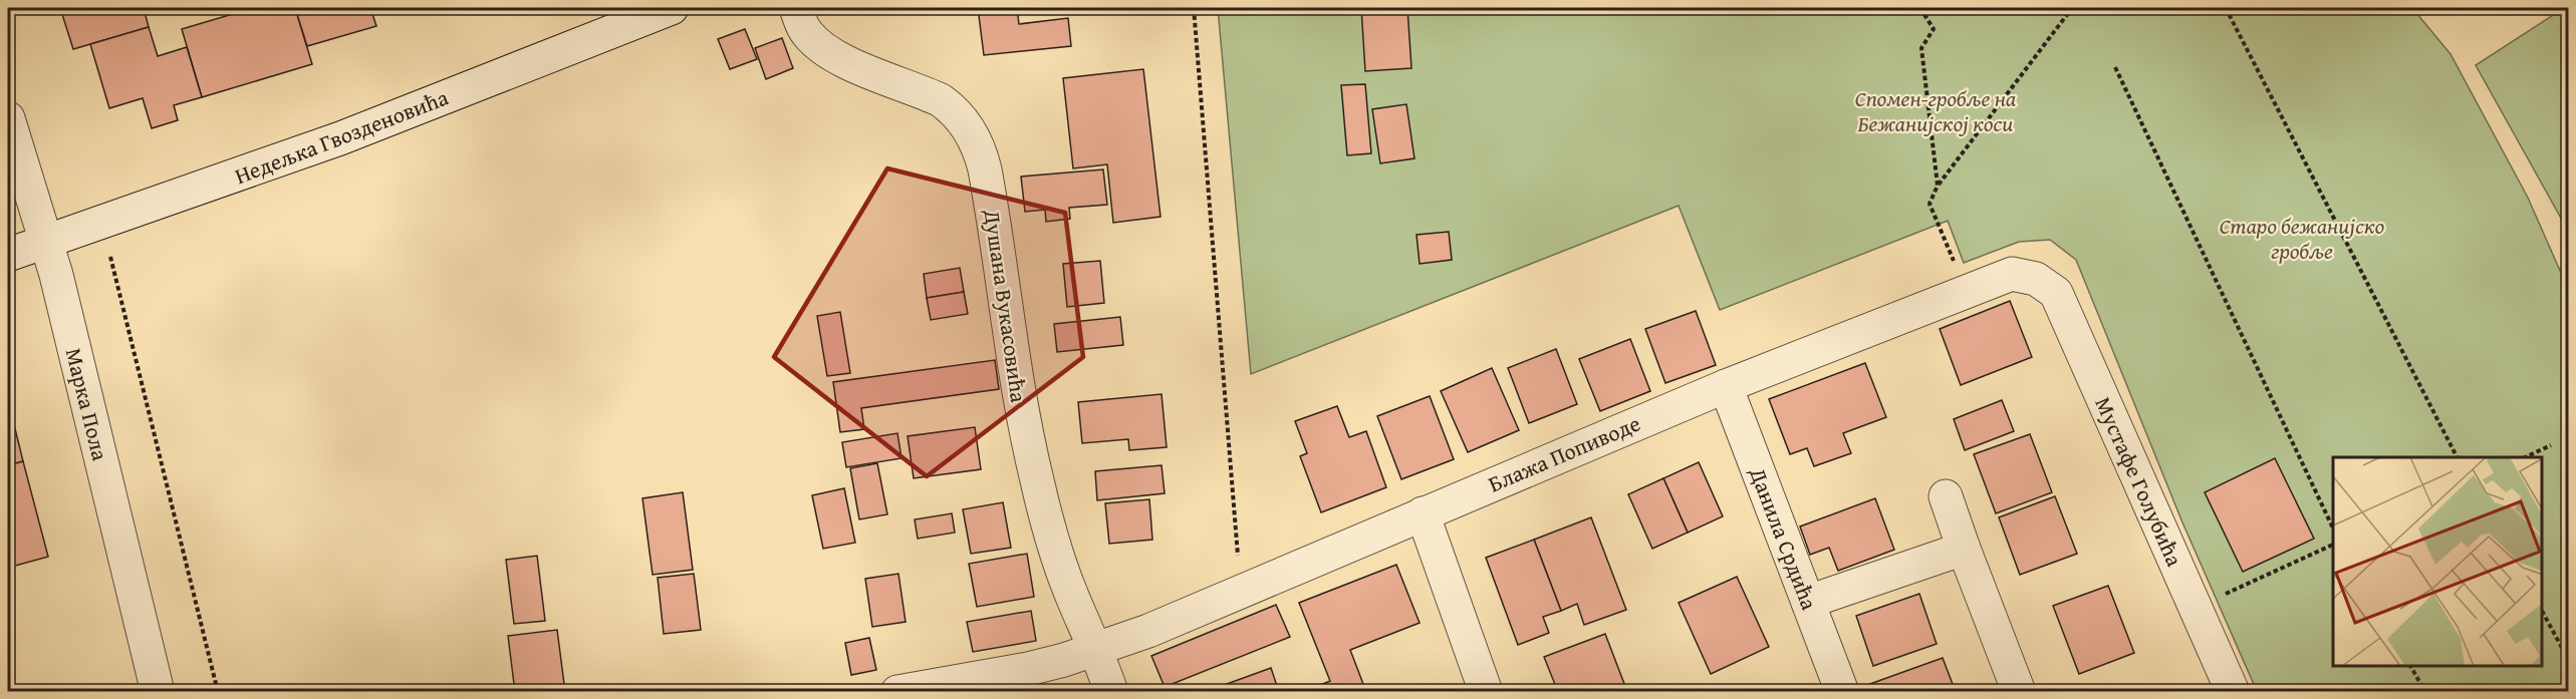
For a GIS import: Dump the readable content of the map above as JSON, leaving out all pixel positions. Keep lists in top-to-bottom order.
{
  "streets": {
    "street": [
      "Недељка Гвозденовића",
      "Душана Вукасовића",
      "Марка Пола",
      "Блажа Попиводе",
      "Мустафе Голубића",
      "Данила Срдића"
    ]
  },
  "crossings": [
    ["Недељка Гвозденовића", "Марка Пола"],
    ["Душана Вукасовића", "Блажа Попиводе"],
    ["Блажа Попиводе", "Мустафе Голубића"],
    ["Блажа Попиводе", "Данила Срдића"]
  ],
  "parks": ["Спомен-гробље на Бежанијској коси", "Старо бежанијско гробље"]
}
